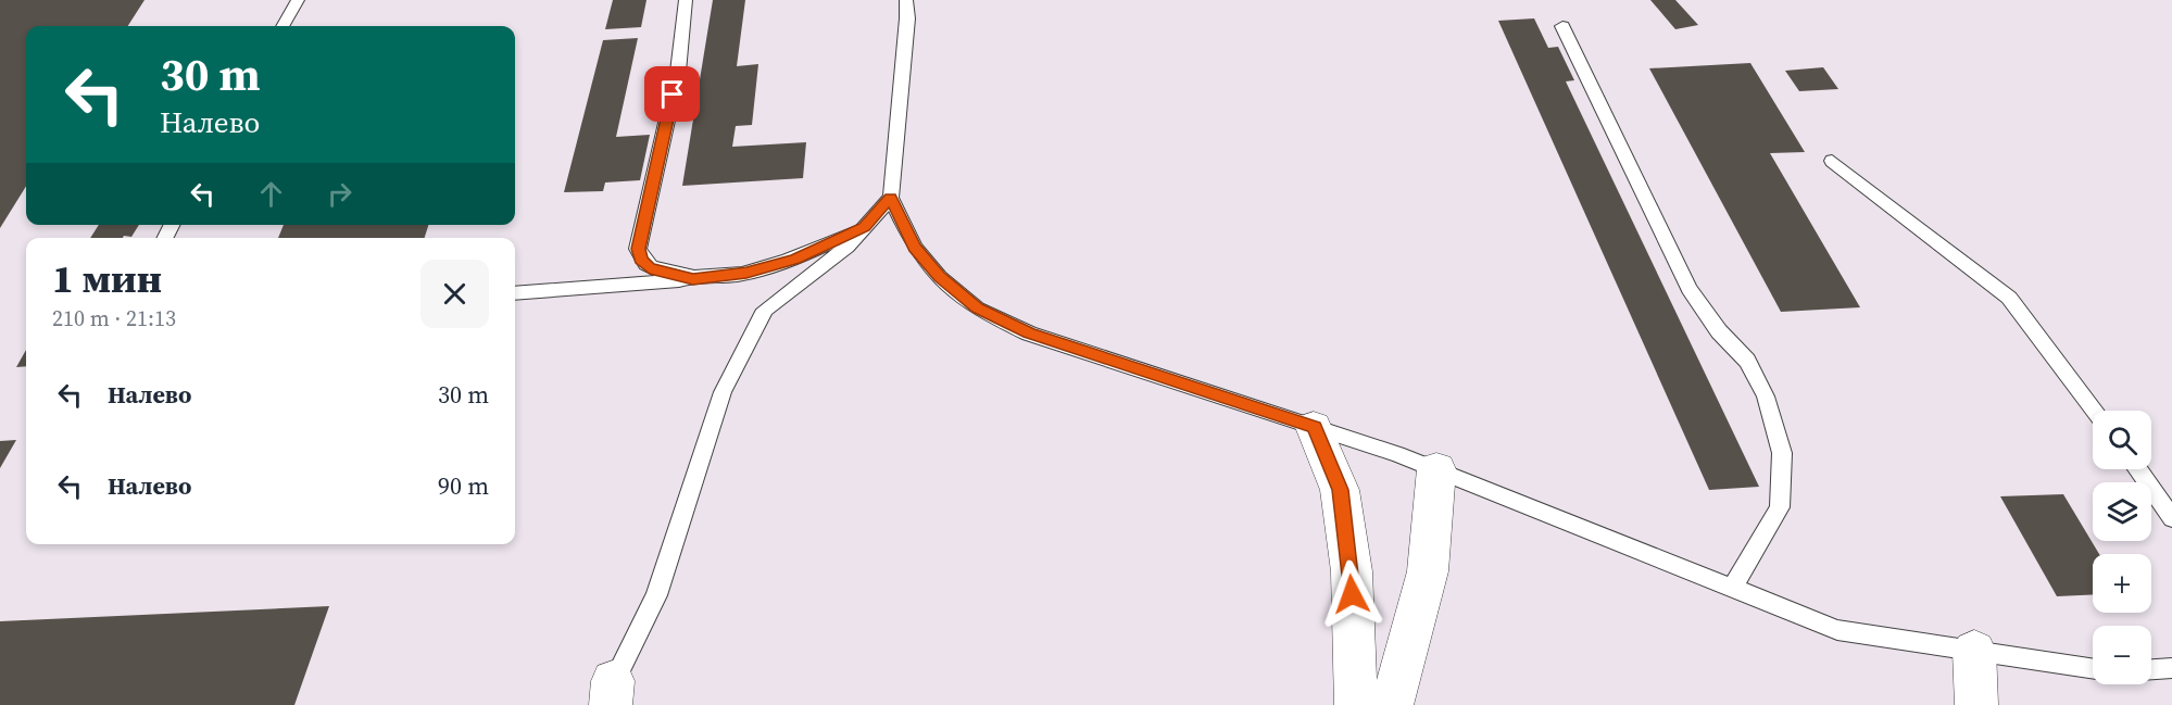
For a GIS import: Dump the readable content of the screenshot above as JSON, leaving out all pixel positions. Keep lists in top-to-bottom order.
{
  "page": {
    "turn": ["30 m", "Налево"],
    "heading": ["1 мин", "210 m · 21:13"],
    "list": [
      {
        "name": "Налево",
        "value": "30 m"
      },
      {
        "name": "Налево",
        "value": "90 m"
      }
    ],
    "map_buttons": ["+", "−"]
  }
}
